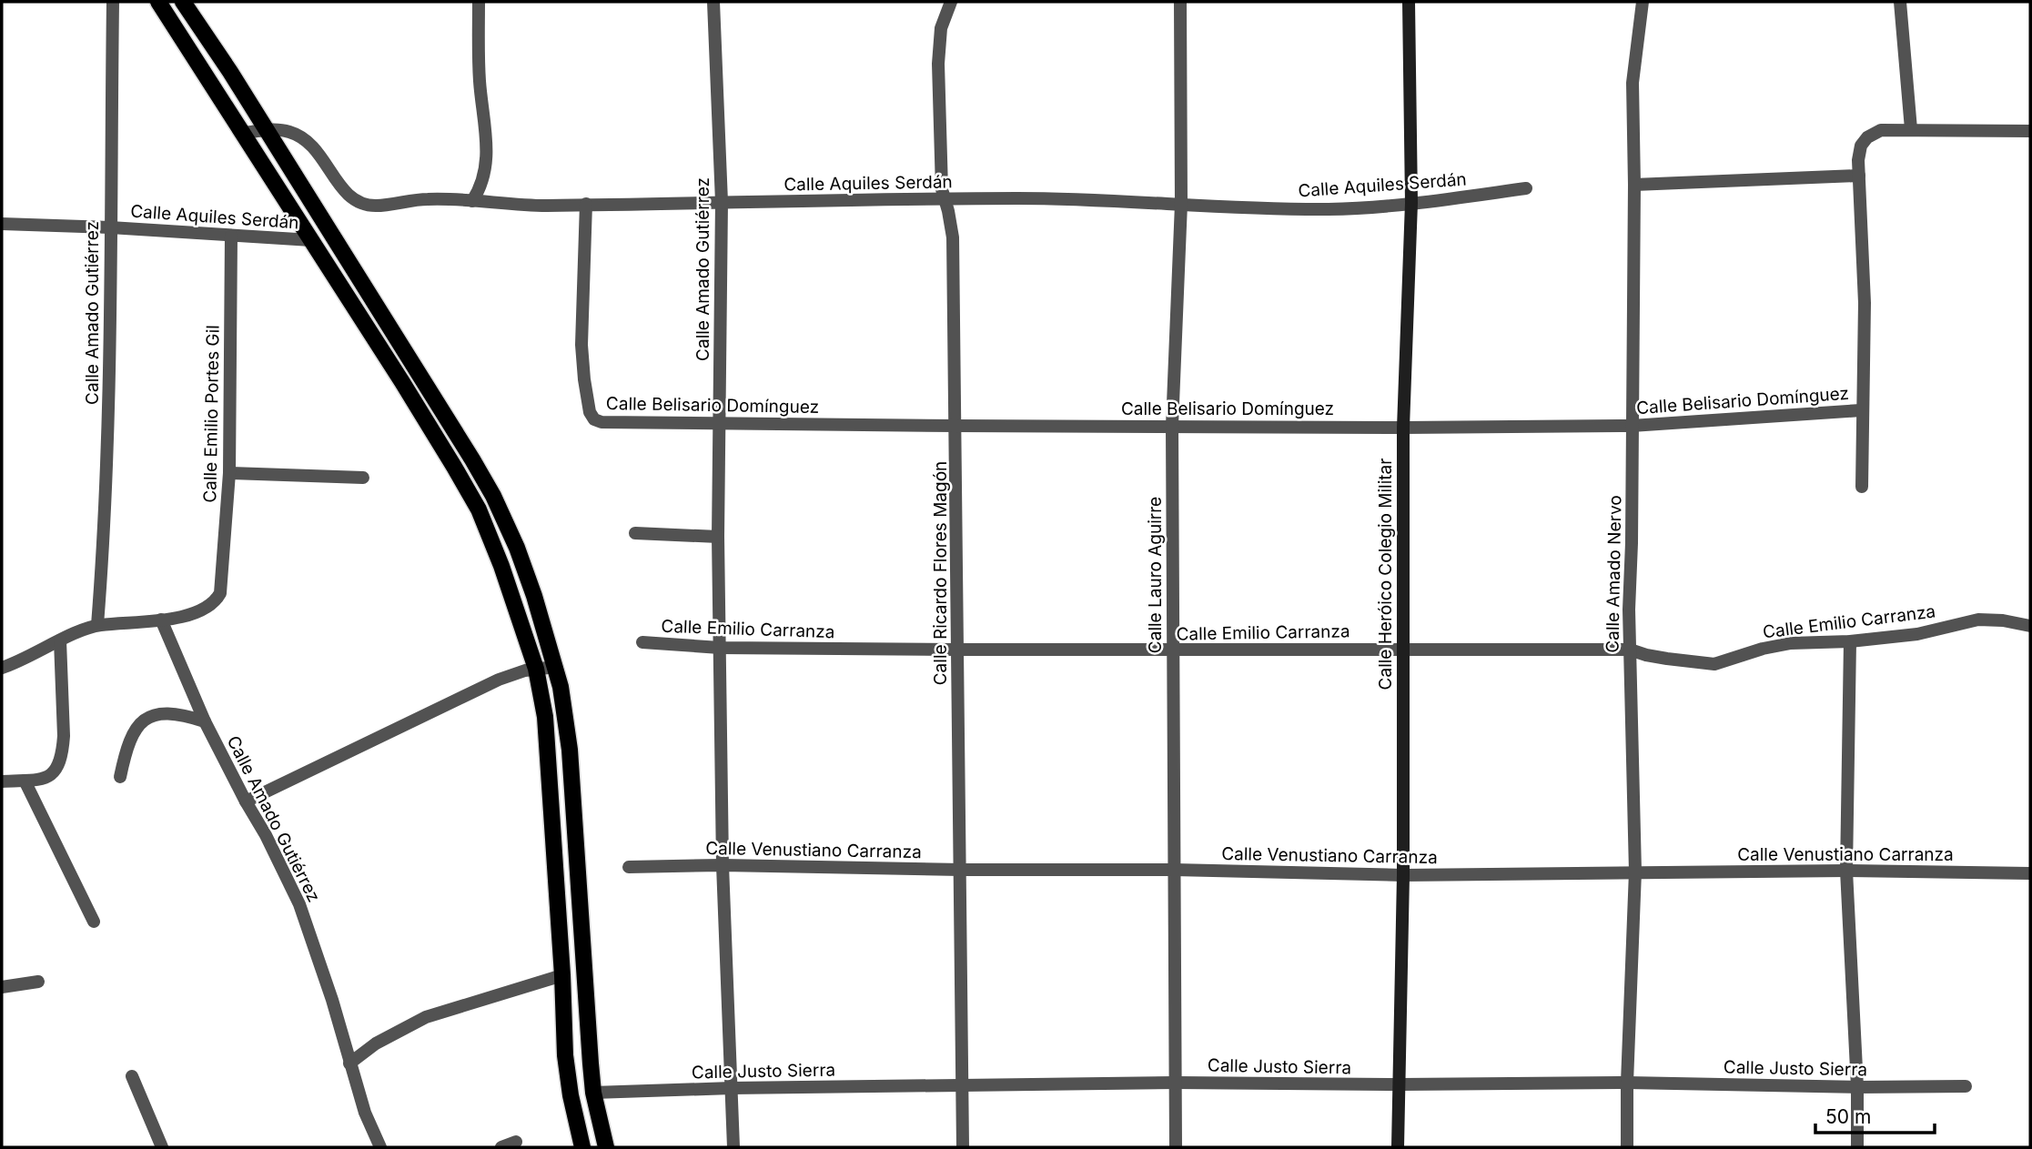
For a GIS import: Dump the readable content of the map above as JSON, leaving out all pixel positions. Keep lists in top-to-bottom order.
{
  "streets": {
    "main road": ["Calle Heróico Colegio Militar"],
    "street": [
      "Calle Aquiles Serdán",
      "Calle Amado Gutiérrez",
      "Calle Belisario Domínguez",
      "Calle Emilio Portes Gil",
      "Calle Ricardo Flores Magón",
      "Calle Amado Nervo",
      "Calle Lauro Aguirre",
      "Calle Emilio Carranza",
      "Calle Venustiano Carranza",
      "Calle Justo Sierra"
    ]
  },
  "crossings": [
    ["Calle Aquiles Serdán", "Calle Amado Gutiérrez"],
    ["Calle Aquiles Serdán", "Calle Belisario Domínguez"],
    ["Calle Aquiles Serdán", "Calle Emilio Portes Gil"],
    ["Calle Aquiles Serdán", "Calle Ricardo Flores Magón"],
    ["Calle Aquiles Serdán", "Calle Heróico Colegio Militar"],
    ["Calle Aquiles Serdán", "Calle Lauro Aguirre"],
    ["Calle Amado Gutiérrez", "Calle Belisario Domínguez"],
    ["Calle Amado Gutiérrez", "Calle Emilio Portes Gil"],
    ["Calle Amado Gutiérrez", "Calle Emilio Carranza"],
    ["Calle Amado Gutiérrez", "Calle Venustiano Carranza"],
    ["Calle Amado Gutiérrez", "Calle Justo Sierra"],
    ["Calle Belisario Domínguez", "Calle Ricardo Flores Magón"],
    ["Calle Belisario Domínguez", "Calle Heróico Colegio Militar"],
    ["Calle Belisario Domínguez", "Calle Amado Nervo"],
    ["Calle Belisario Domínguez", "Calle Lauro Aguirre"],
    ["Calle Ricardo Flores Magón", "Calle Emilio Carranza"],
    ["Calle Ricardo Flores Magón", "Calle Venustiano Carranza"],
    ["Calle Ricardo Flores Magón", "Calle Justo Sierra"],
    ["Calle Heróico Colegio Militar", "Calle Emilio Carranza"],
    ["Calle Heróico Colegio Militar", "Calle Venustiano Carranza"],
    ["Calle Heróico Colegio Militar", "Calle Justo Sierra"],
    ["Calle Amado Nervo", "Calle Emilio Carranza"],
    ["Calle Amado Nervo", "Calle Venustiano Carranza"],
    ["Calle Amado Nervo", "Calle Justo Sierra"],
    ["Calle Lauro Aguirre", "Calle Emilio Carranza"],
    ["Calle Lauro Aguirre", "Calle Venustiano Carranza"],
    ["Calle Lauro Aguirre", "Calle Justo Sierra"]
  ],
  "scale_bar": "50 m"
}
